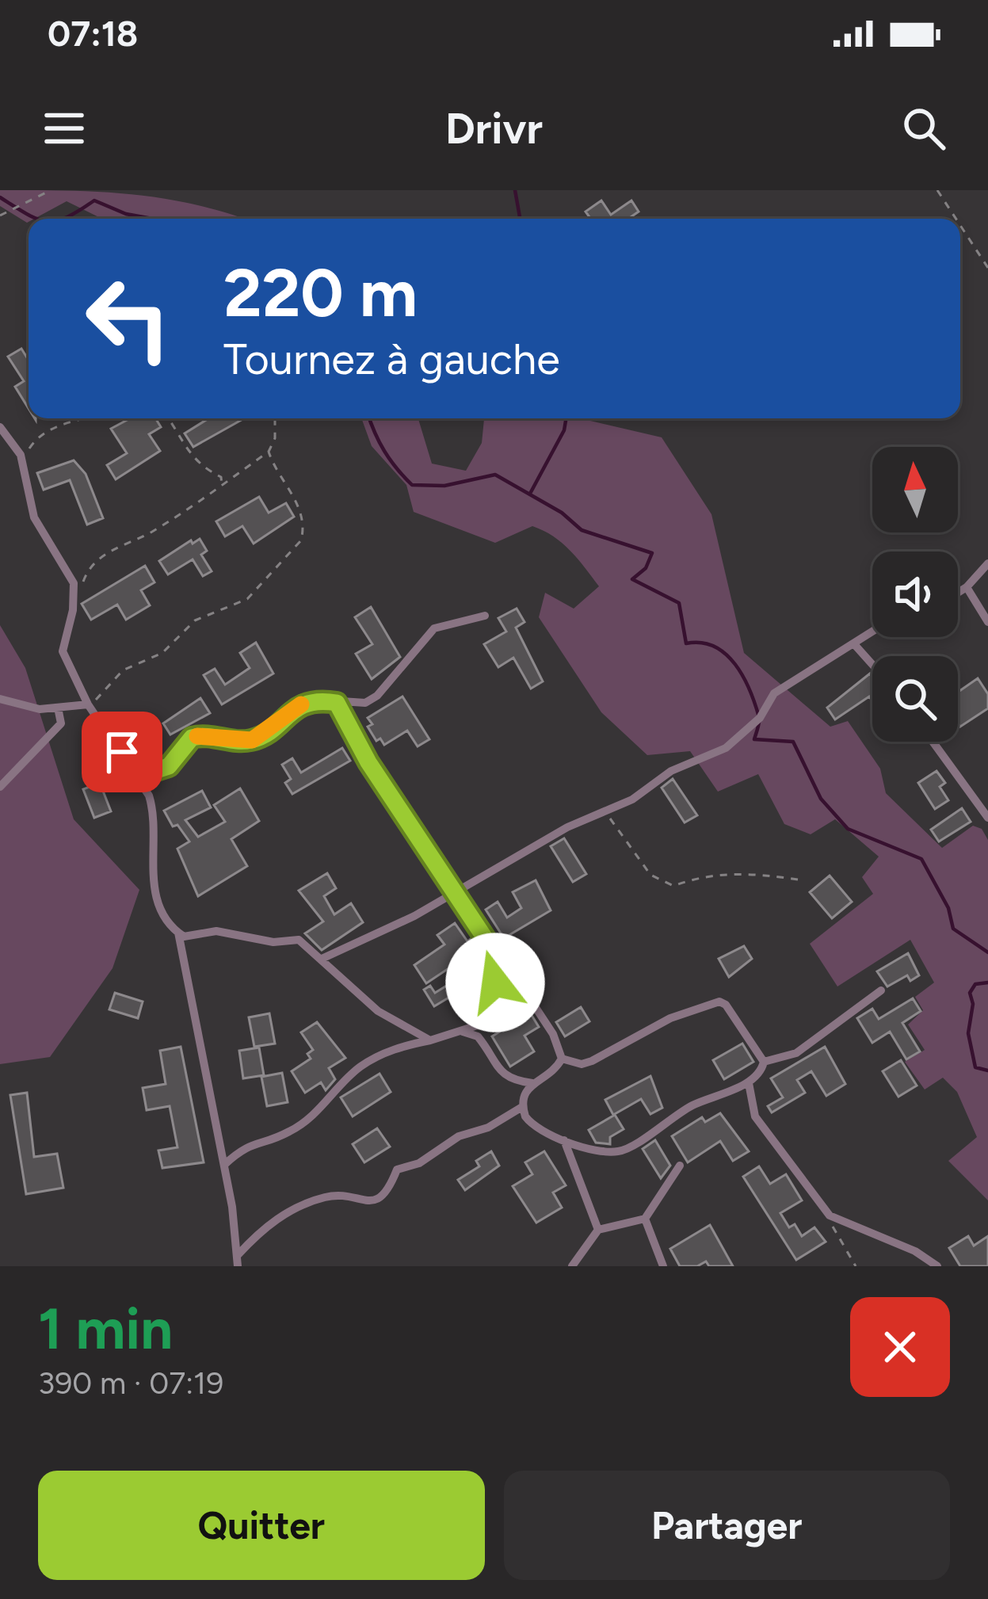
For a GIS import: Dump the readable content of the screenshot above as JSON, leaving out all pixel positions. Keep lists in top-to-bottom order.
{
  "north": "top",
  "page": {
    "status": "07:18",
    "header": "Drivr",
    "turn": ["220 m", "Tournez à gauche"],
    "heading": ["1 min", "390 m · 07:19"],
    "buttons": ["Quitter", "Partager"]
  }
}
